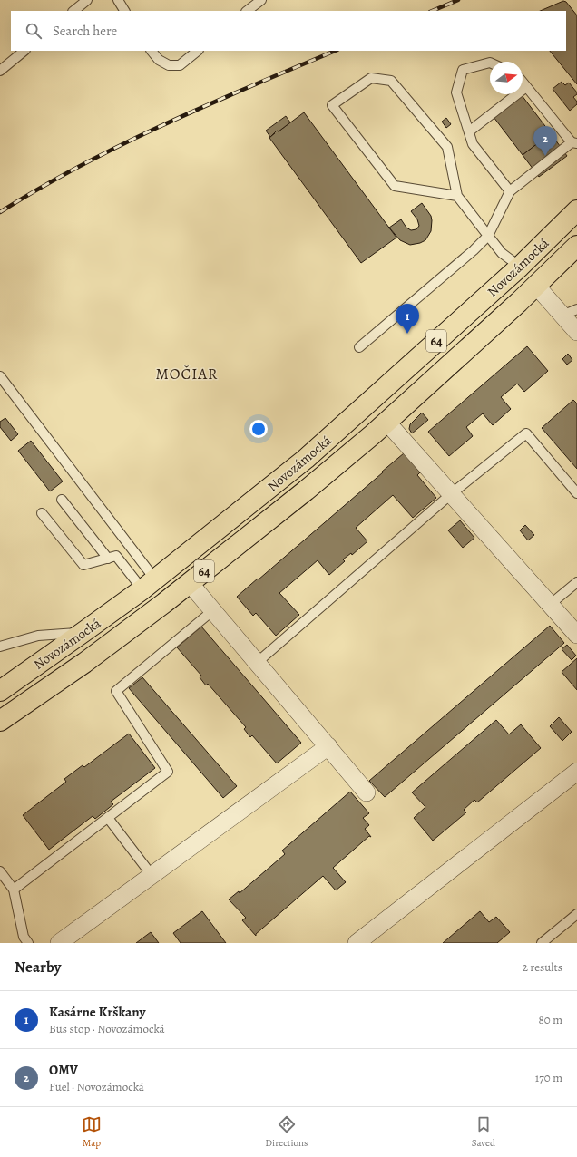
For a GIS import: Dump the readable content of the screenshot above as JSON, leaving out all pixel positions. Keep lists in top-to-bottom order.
{
  "streets": {
    "main road": ["Novozámocká", "64"]
  },
  "districts": ["MOČIAR"],
  "north": "right",
  "page": {
    "search": "Search here",
    "pins": ["2", "1"],
    "heading": ["Nearby", "2 results"],
    "list": [
      {
        "mark": "1",
        "name": "Kasárne Krškany",
        "note": "Bus stop · Novozámocká",
        "value": "80 m"
      },
      {
        "mark": "2",
        "name": "OMV",
        "note": "Fuel · Novozámocká",
        "value": "170 m"
      }
    ],
    "nav": ["Map", "Directions", "Saved"]
  }
}
